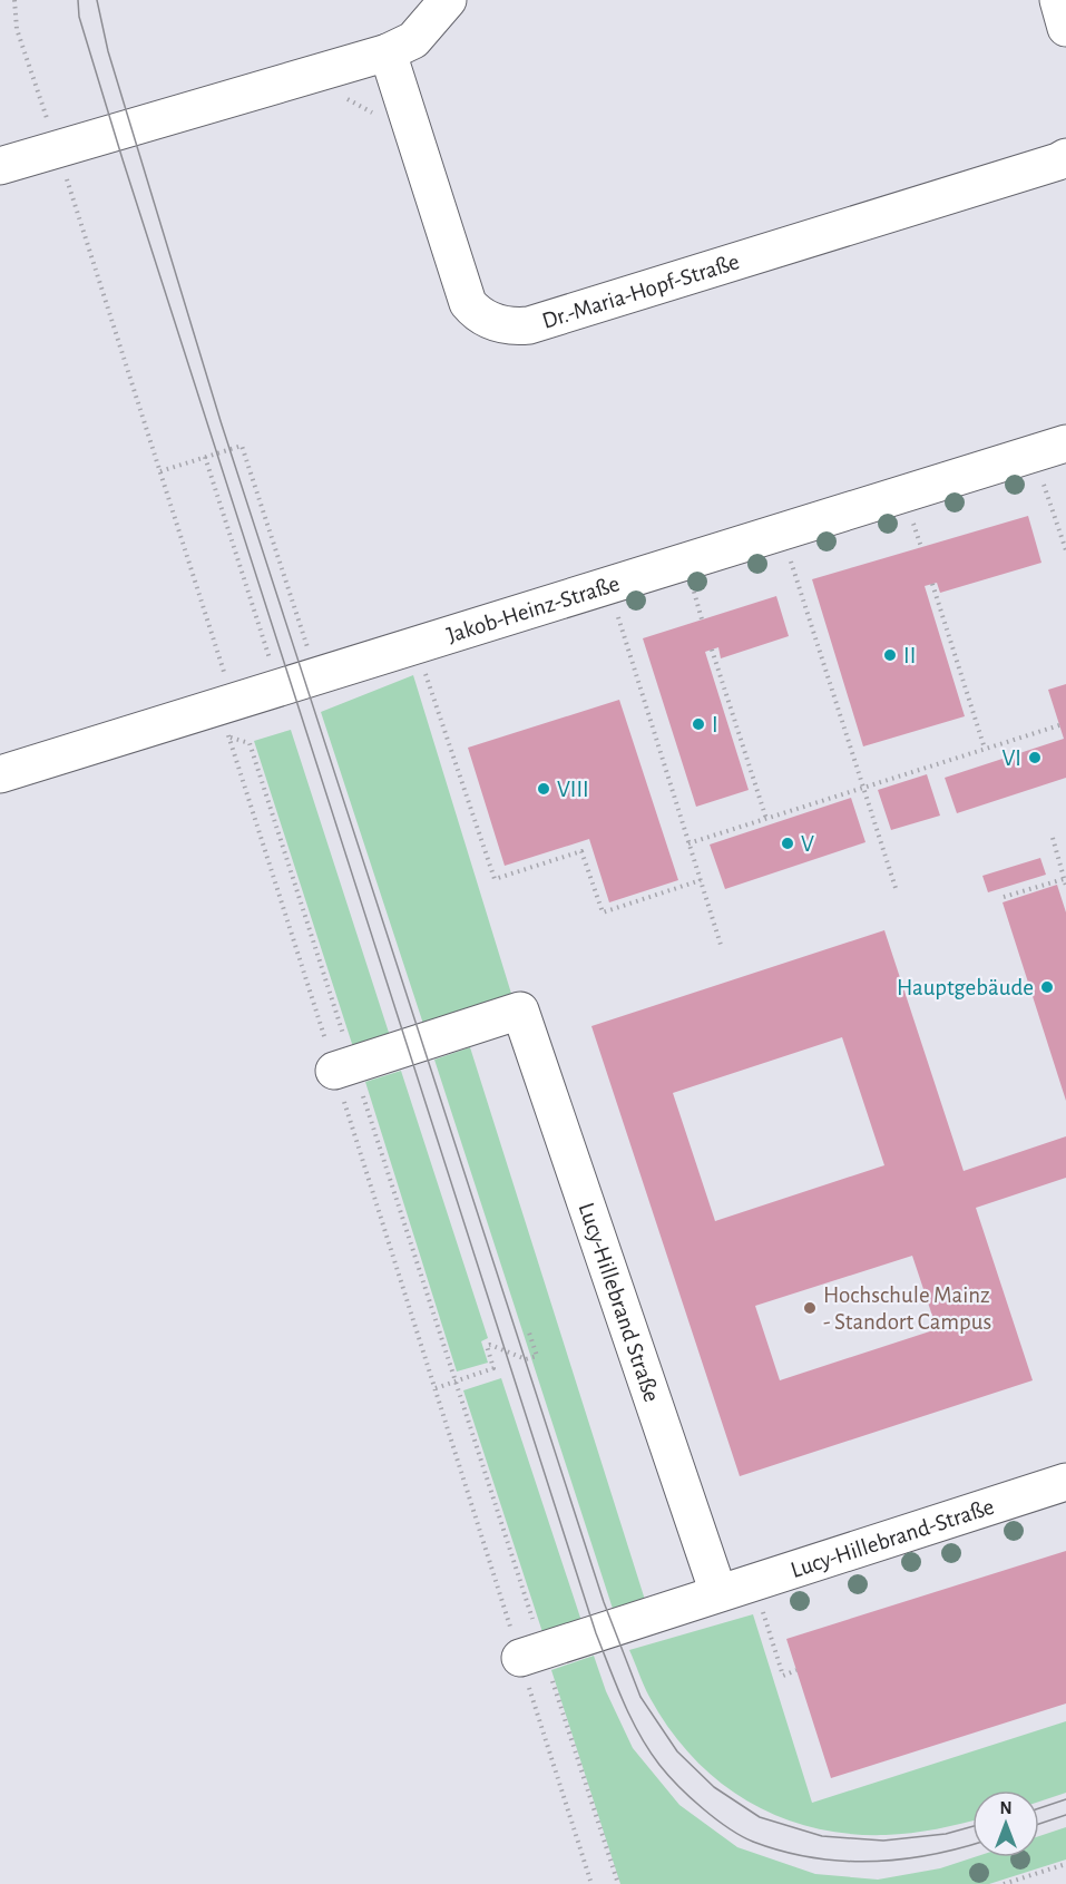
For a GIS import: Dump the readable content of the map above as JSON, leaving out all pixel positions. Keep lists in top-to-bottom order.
{
  "streets": {
    "street": [
      "Dr.-Maria-Hopf-Straße",
      "Jakob-Heinz-Straße",
      "Lucy-Hillebrand Straße",
      "Lucy-Hillebrand-Straße"
    ]
  },
  "crossings": [
    ["Lucy-Hillebrand Straße", "Lucy-Hillebrand-Straße"]
  ],
  "places": [
    "II",
    "I",
    "VI",
    "VIII",
    "V",
    "Hauptgebäude",
    "Hochschule Mainz - Standort Campus"
  ],
  "north": "top"
}
